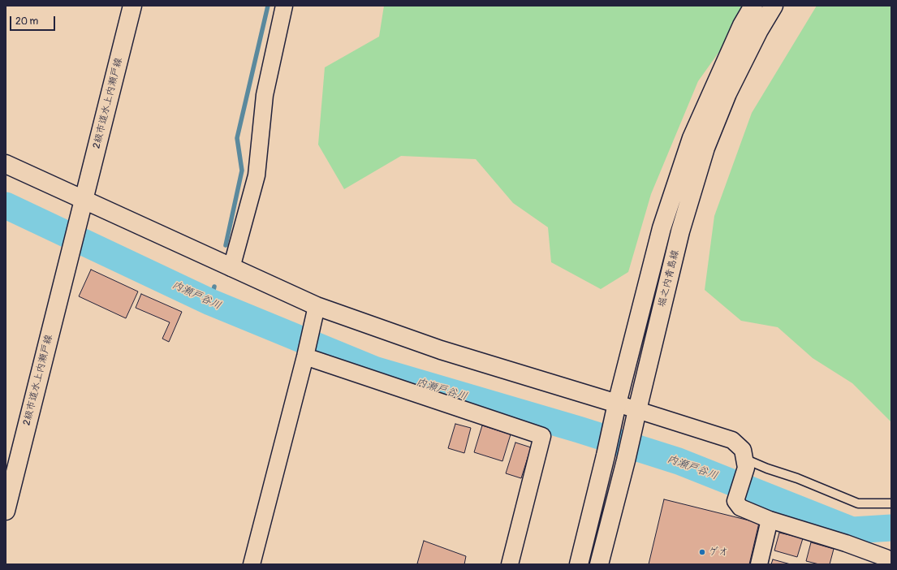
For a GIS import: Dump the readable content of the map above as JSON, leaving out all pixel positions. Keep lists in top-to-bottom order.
{
  "streets": {
    "street": ["2級市道水上内瀬戸線", "堀之内青島線"]
  },
  "water": ["内瀬戸谷川"],
  "places": ["ゲオ"],
  "scale_bar": "20 m"
}
